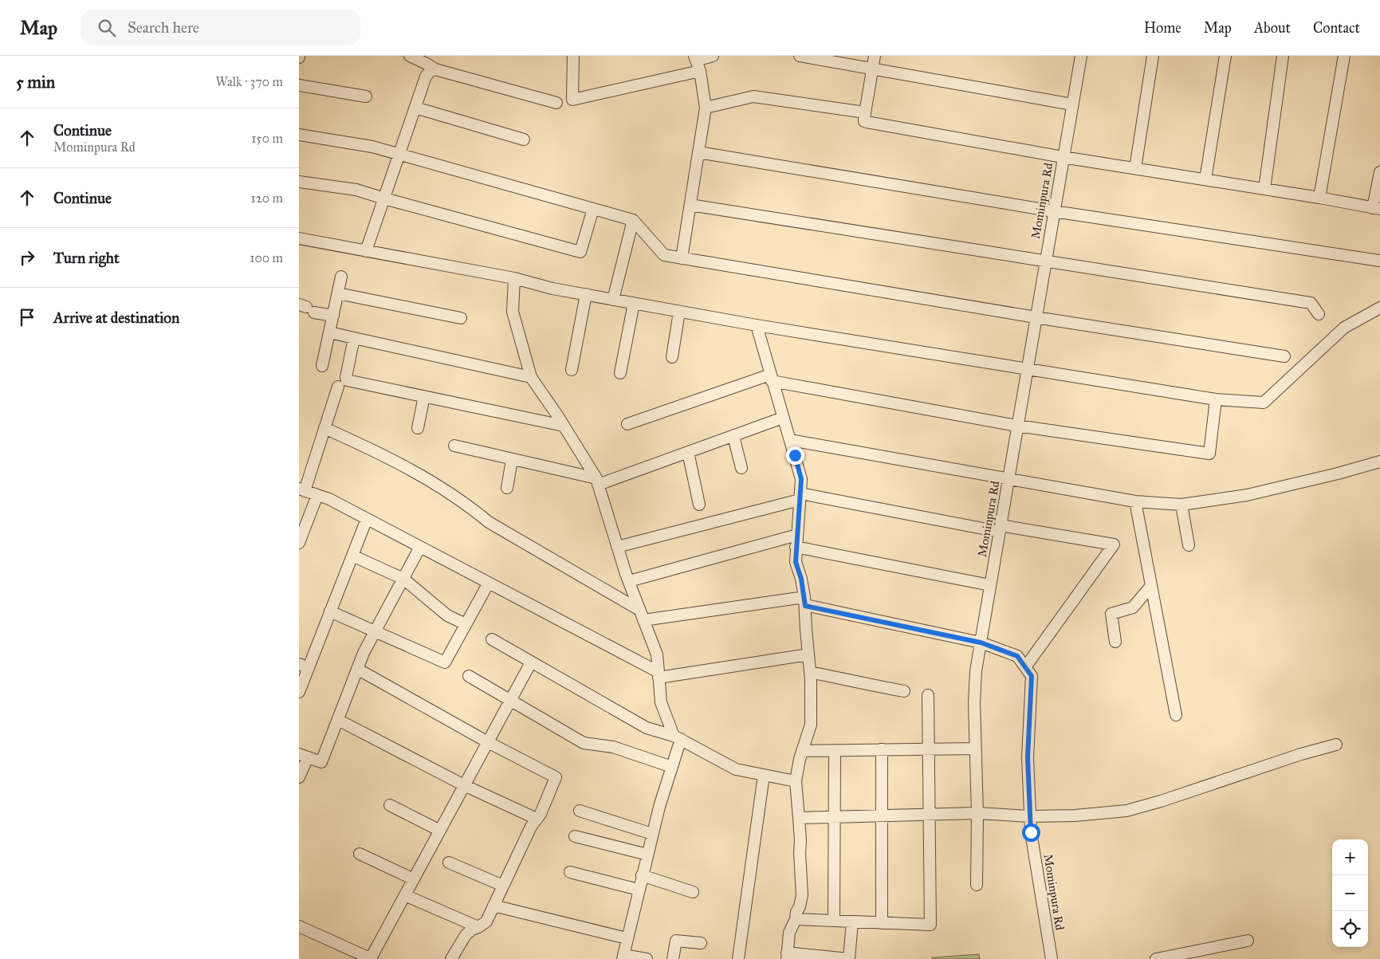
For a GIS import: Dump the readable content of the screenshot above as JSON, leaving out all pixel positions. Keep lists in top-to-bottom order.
{
  "streets": {
    "street": ["Mominpura Rd"]
  },
  "page": {
    "header": "Map",
    "search": "Search here",
    "nav": [
      "Home",
      "Map",
      "About",
      "Contact"
    ],
    "heading": ["5 min", "Walk · 370 m"],
    "list": [
      ["Continue", "Mominpura Rd", "150 m"],
      ["Continue", "120 m"],
      ["Turn right", "100 m"],
      "Arrive at destination"
    ],
    "map_buttons": ["+", "−"]
  }
}
